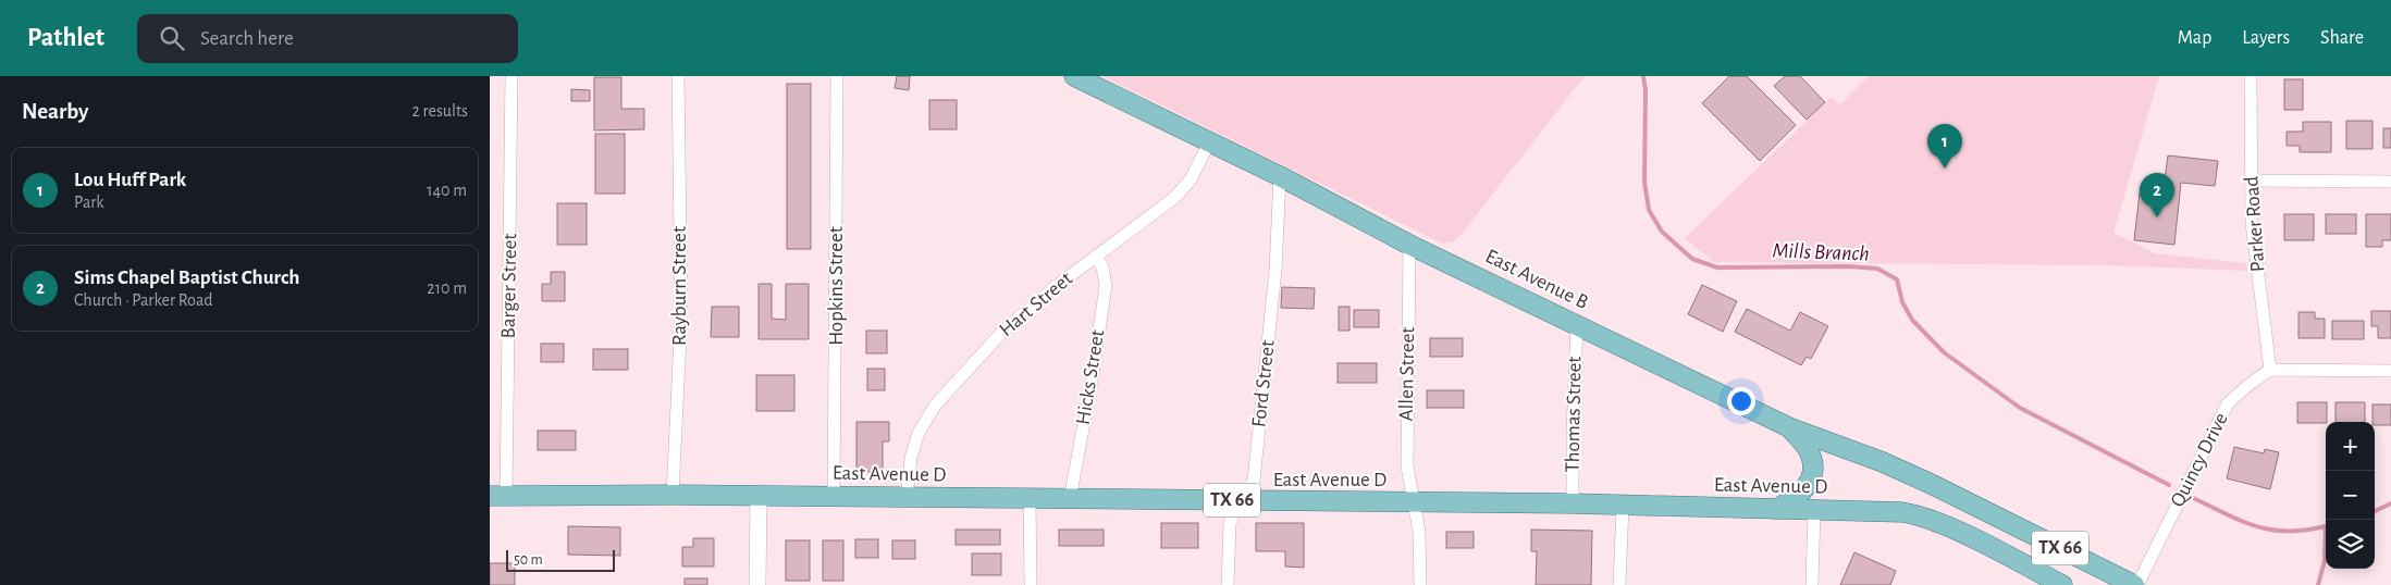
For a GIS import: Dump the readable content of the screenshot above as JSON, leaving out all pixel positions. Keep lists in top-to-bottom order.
{
  "streets": {
    "main road": ["East Avenue B", "East Avenue D", "TX 66"],
    "street": [
      "Parker Road",
      "Barger Street",
      "Rayburn Street",
      "Hopkins Street",
      "Hart Street",
      "Allen Street",
      "Hicks Street",
      "Ford Street",
      "Thomas Street",
      "Quincy Drive"
    ]
  },
  "crossings": [
    ["Parker Road", "Quincy Drive"],
    ["East Avenue B", "Hart Street"],
    ["East Avenue B", "Allen Street"],
    ["East Avenue B", "Ford Street"],
    ["East Avenue B", "Thomas Street"],
    ["East Avenue B", "Quincy Drive"],
    ["Barger Street", "East Avenue D"],
    ["Rayburn Street", "East Avenue D"],
    ["Hopkins Street", "East Avenue D"],
    ["Hart Street", "Hicks Street"],
    ["Hart Street", "East Avenue D"],
    ["Allen Street", "East Avenue D"],
    ["Hicks Street", "East Avenue D"],
    ["Ford Street", "East Avenue D"],
    ["Thomas Street", "East Avenue D"]
  ],
  "water": ["Mills Branch"],
  "scale_bar": "50 m",
  "page": {
    "header": "Pathlet",
    "search": "Search here",
    "nav": ["Map", "Layers", "Share"],
    "heading": ["Nearby", "2 results"],
    "pins": ["1", "2"],
    "list": [
      {
        "mark": "1",
        "name": "Lou Huff Park",
        "note": "Park",
        "value": "140 m"
      },
      {
        "mark": "2",
        "name": "Sims Chapel Baptist Church",
        "note": "Church · Parker Road",
        "value": "210 m"
      }
    ],
    "map_buttons": ["+", "−"],
    "scale": "50 m"
  }
}
